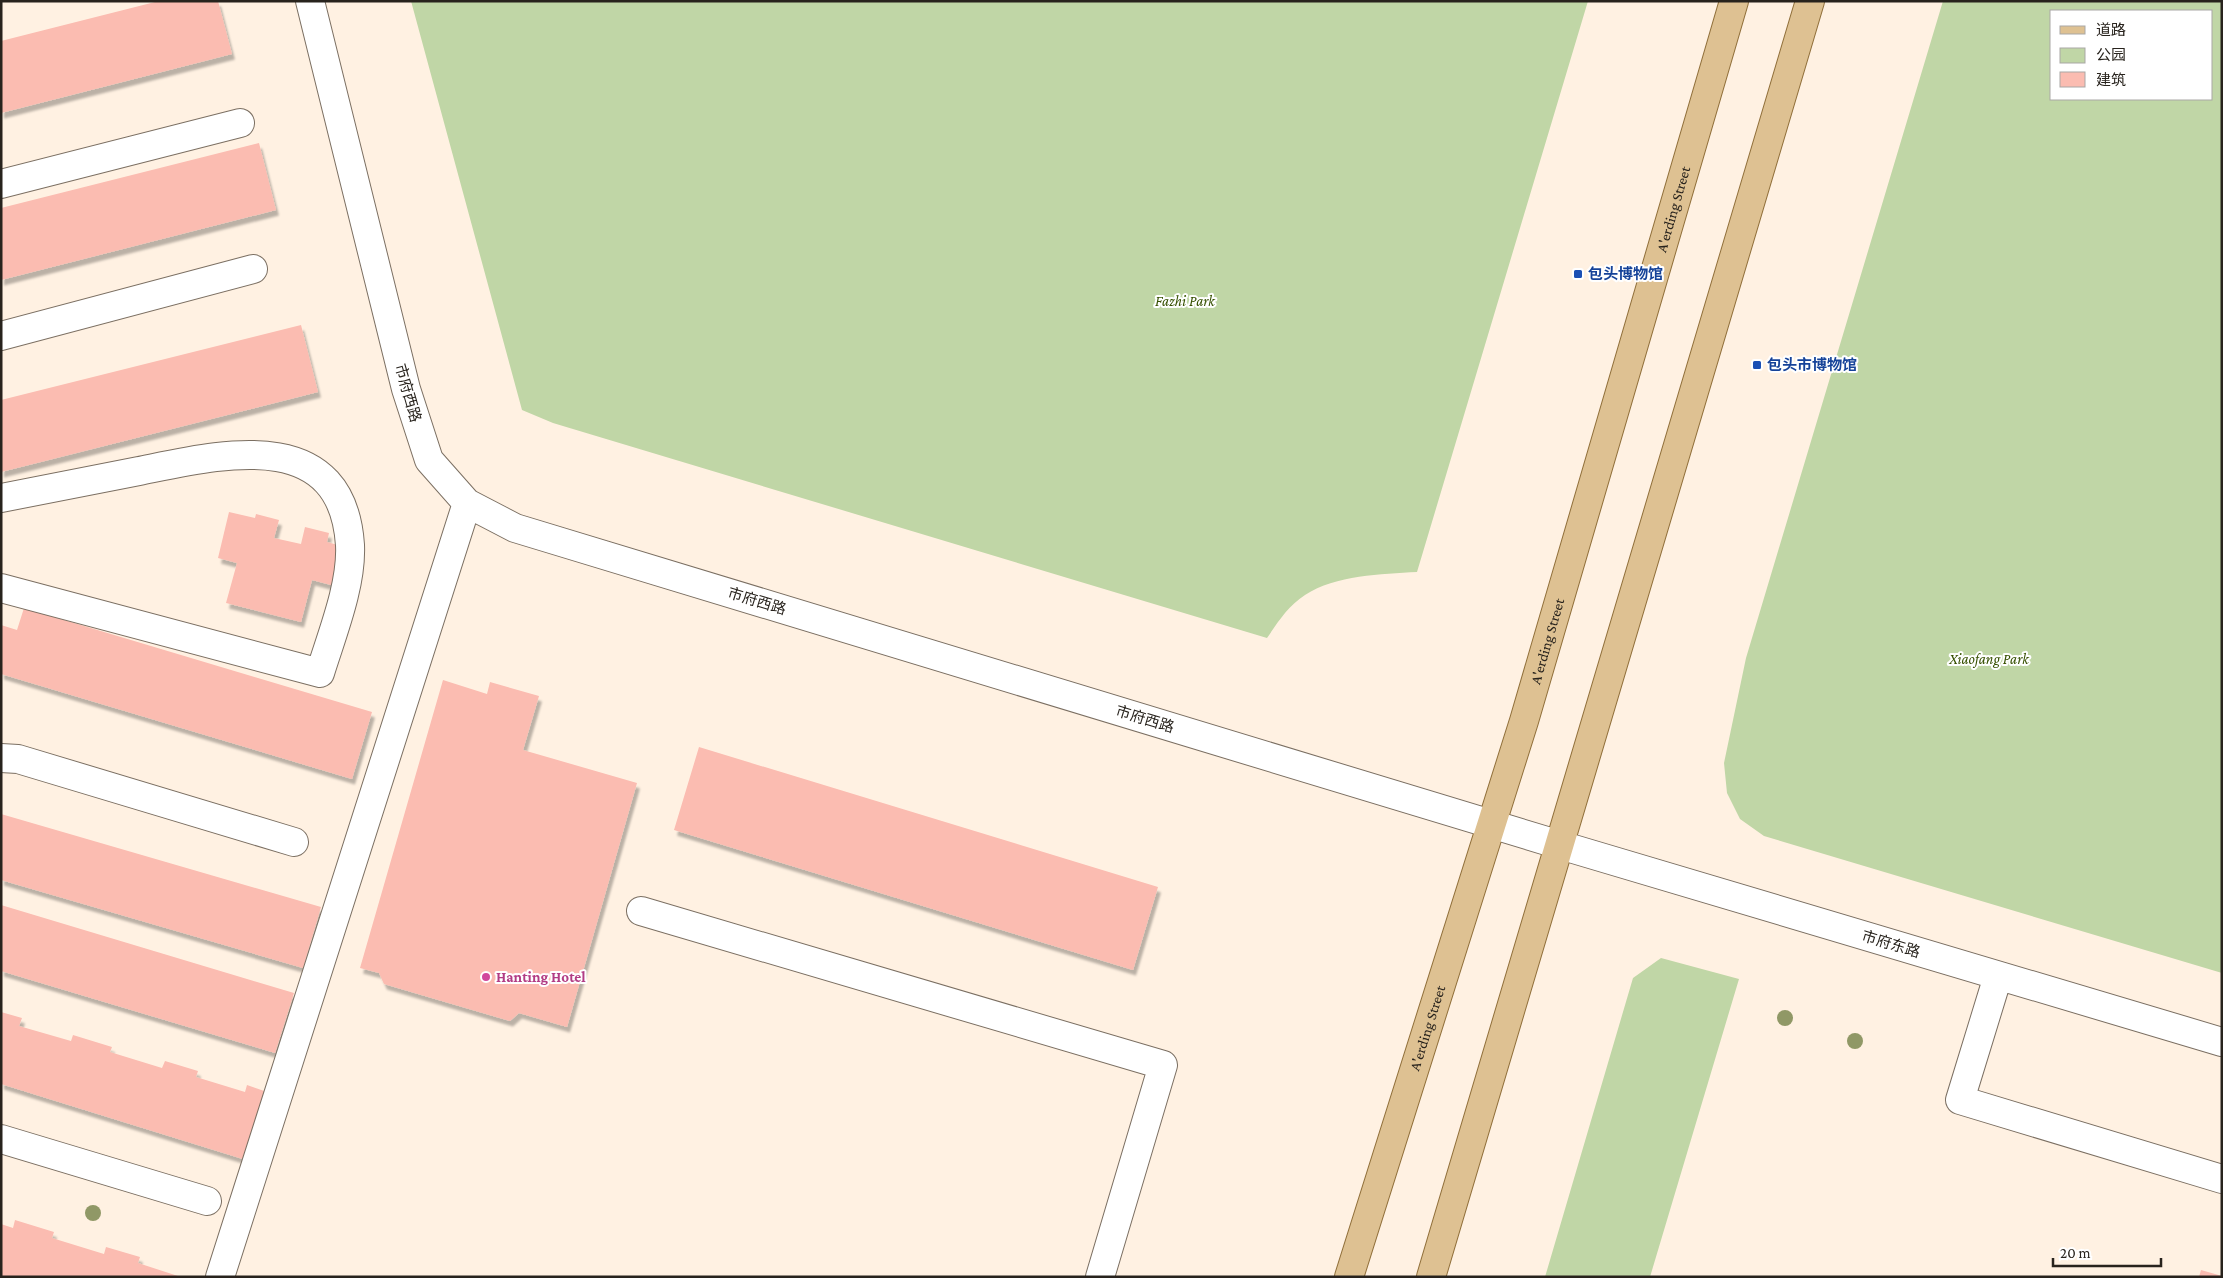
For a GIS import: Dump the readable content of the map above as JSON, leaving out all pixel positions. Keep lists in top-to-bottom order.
{
  "streets": {
    "main road": ["A'erding Street"],
    "street": ["市府西路", "市府东路"]
  },
  "crossings": [
    ["A'erding Street", "市府西路"],
    ["市府西路", "市府东路"]
  ],
  "parks": ["Fazhi Park", "Xiaofang Park"],
  "places": {
    "transit": ["包头博物馆", "包头市博物馆"],
    "other": ["Hanting Hotel"]
  },
  "legend": ["道路", "公园", "建筑"],
  "scale_bar": "20 m"
}
